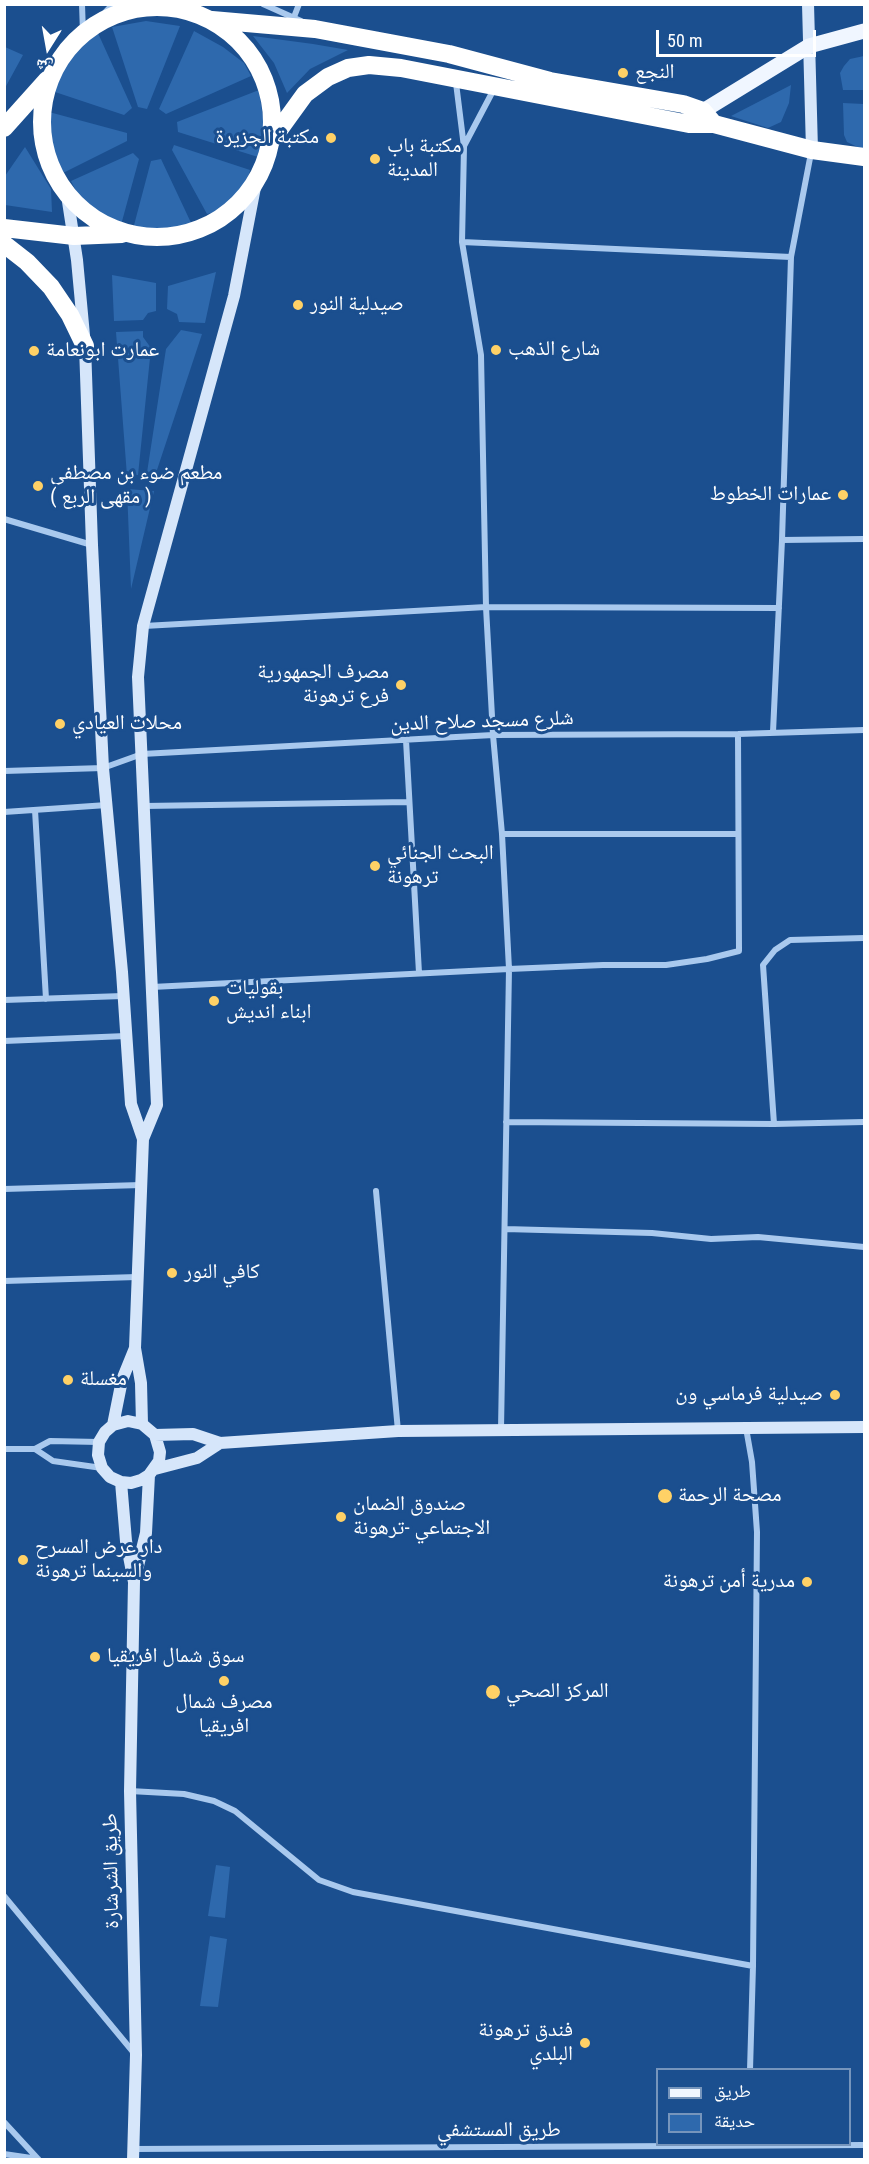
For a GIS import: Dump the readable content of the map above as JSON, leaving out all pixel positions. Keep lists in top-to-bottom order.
{
  "streets": {
    "street": ["شلرع مسجد صلاح الدين", "طريق الشرشارة", "طريق المستشفي"]
  },
  "crossings": [
    ["طريق الشرشارة", "طريق المستشفي"]
  ],
  "places": [
    "النجع",
    "مكتبة الجزيرة",
    "مكتبة باب المدينة",
    "صيدلية النور",
    "شارع الذهب",
    "عمارت ابونعامة",
    "مطعم ضوء بن مصطفى ( مقهى الربع )",
    "عمارات الخطوط",
    "مصرف الجمهورية فرع ترهونة",
    "محلات العيادي",
    "البحث الجنائي ترهونة",
    "بقوليات ابناء انديش",
    "كافي النور",
    "مغسلة",
    "صيدلية فرماسي ون",
    "مصحة الرحمة",
    "صندوق الضمان الاجتماعي -ترهونة",
    "دار عرض المسرح والسينما ترهونة",
    "مدرية أمن ترهونة",
    "سوق شمال افريقيا",
    "مصرف شمال افريقيا",
    "المركز الصحي",
    "فندق ترهونة البلدي"
  ],
  "legend": ["طريق", "حديقة"],
  "scale_bar": "50 m",
  "north": "bottom"
}
